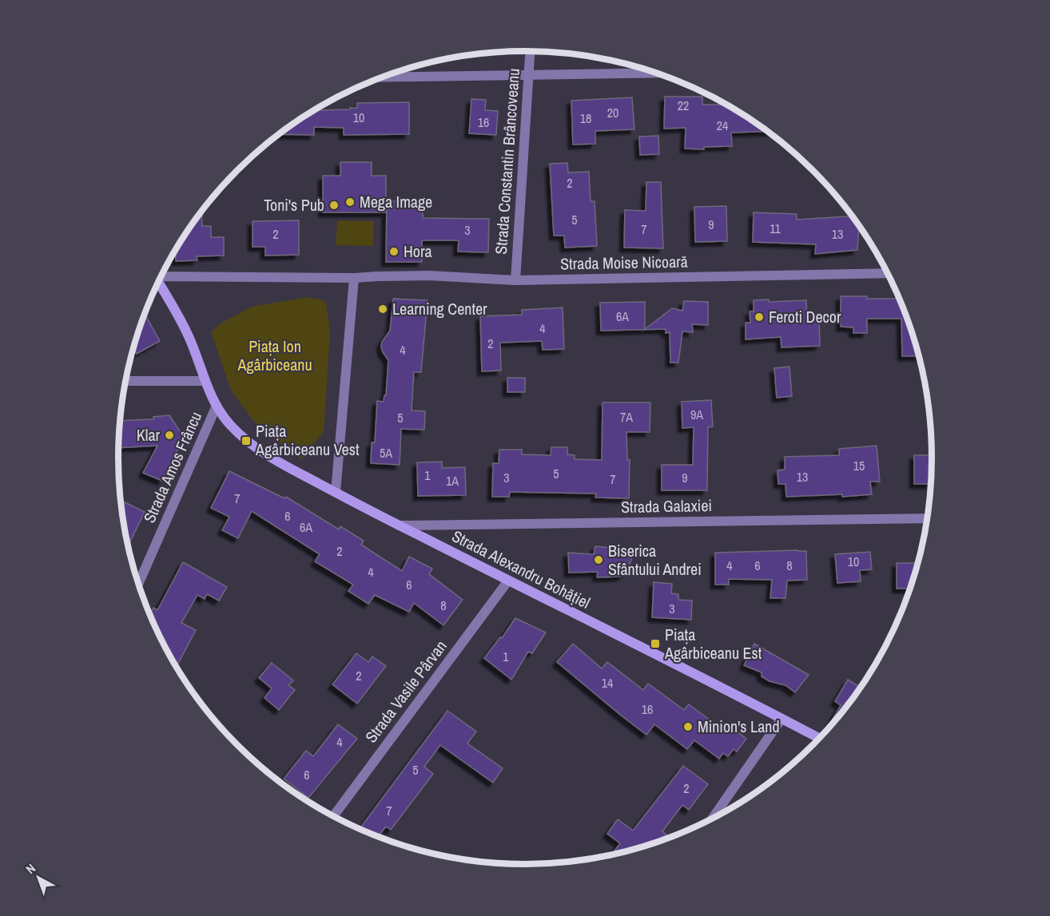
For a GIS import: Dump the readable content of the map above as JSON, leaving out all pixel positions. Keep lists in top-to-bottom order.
{
  "streets": {
    "main road": ["Strada Alexandru Bohățiel"],
    "street": [
      "Strada Constantin Brâncoveanu",
      "Strada Moise Nicoară",
      "Strada Amos Frâncu",
      "Strada Galaxiei",
      "Strada Vasile Pârvan"
    ]
  },
  "crossings": [
    ["Strada Constantin Brâncoveanu", "Strada Moise Nicoară"],
    ["Strada Amos Frâncu", "Strada Alexandru Bohățiel"],
    ["Strada Galaxiei", "Strada Alexandru Bohățiel"],
    ["Strada Alexandru Bohățiel", "Strada Vasile Pârvan"]
  ],
  "parks": ["Piața Ion Agârbiceanu"],
  "places": {
    "other": [
      "Mega Image",
      "Toni's Pub",
      "Hora",
      "Learning Center",
      "Feroti Decor",
      "Klar",
      "Biserica Sfântului Andrei",
      "Minion's Land"
    ],
    "transit": ["Piața Agârbiceanu Vest", "Piața Agârbiceanu Est"]
  },
  "house_numbers": [
    "22",
    "20",
    "10",
    "18",
    "16",
    "24",
    "2",
    "5",
    "9",
    "11",
    "7",
    "3",
    "2",
    "13",
    "6A",
    "4",
    "2",
    "4",
    "9A",
    "7A",
    "5",
    "5A",
    "15",
    "5",
    "1",
    "13",
    "3",
    "9",
    "7",
    "1A",
    "7",
    "6",
    "6A",
    "2",
    "10",
    "4",
    "6",
    "8",
    "4",
    "6",
    "8",
    "3",
    "1",
    "2",
    "14",
    "16",
    "4",
    "5",
    "6",
    "2",
    "7"
  ],
  "north": "top left"
}
